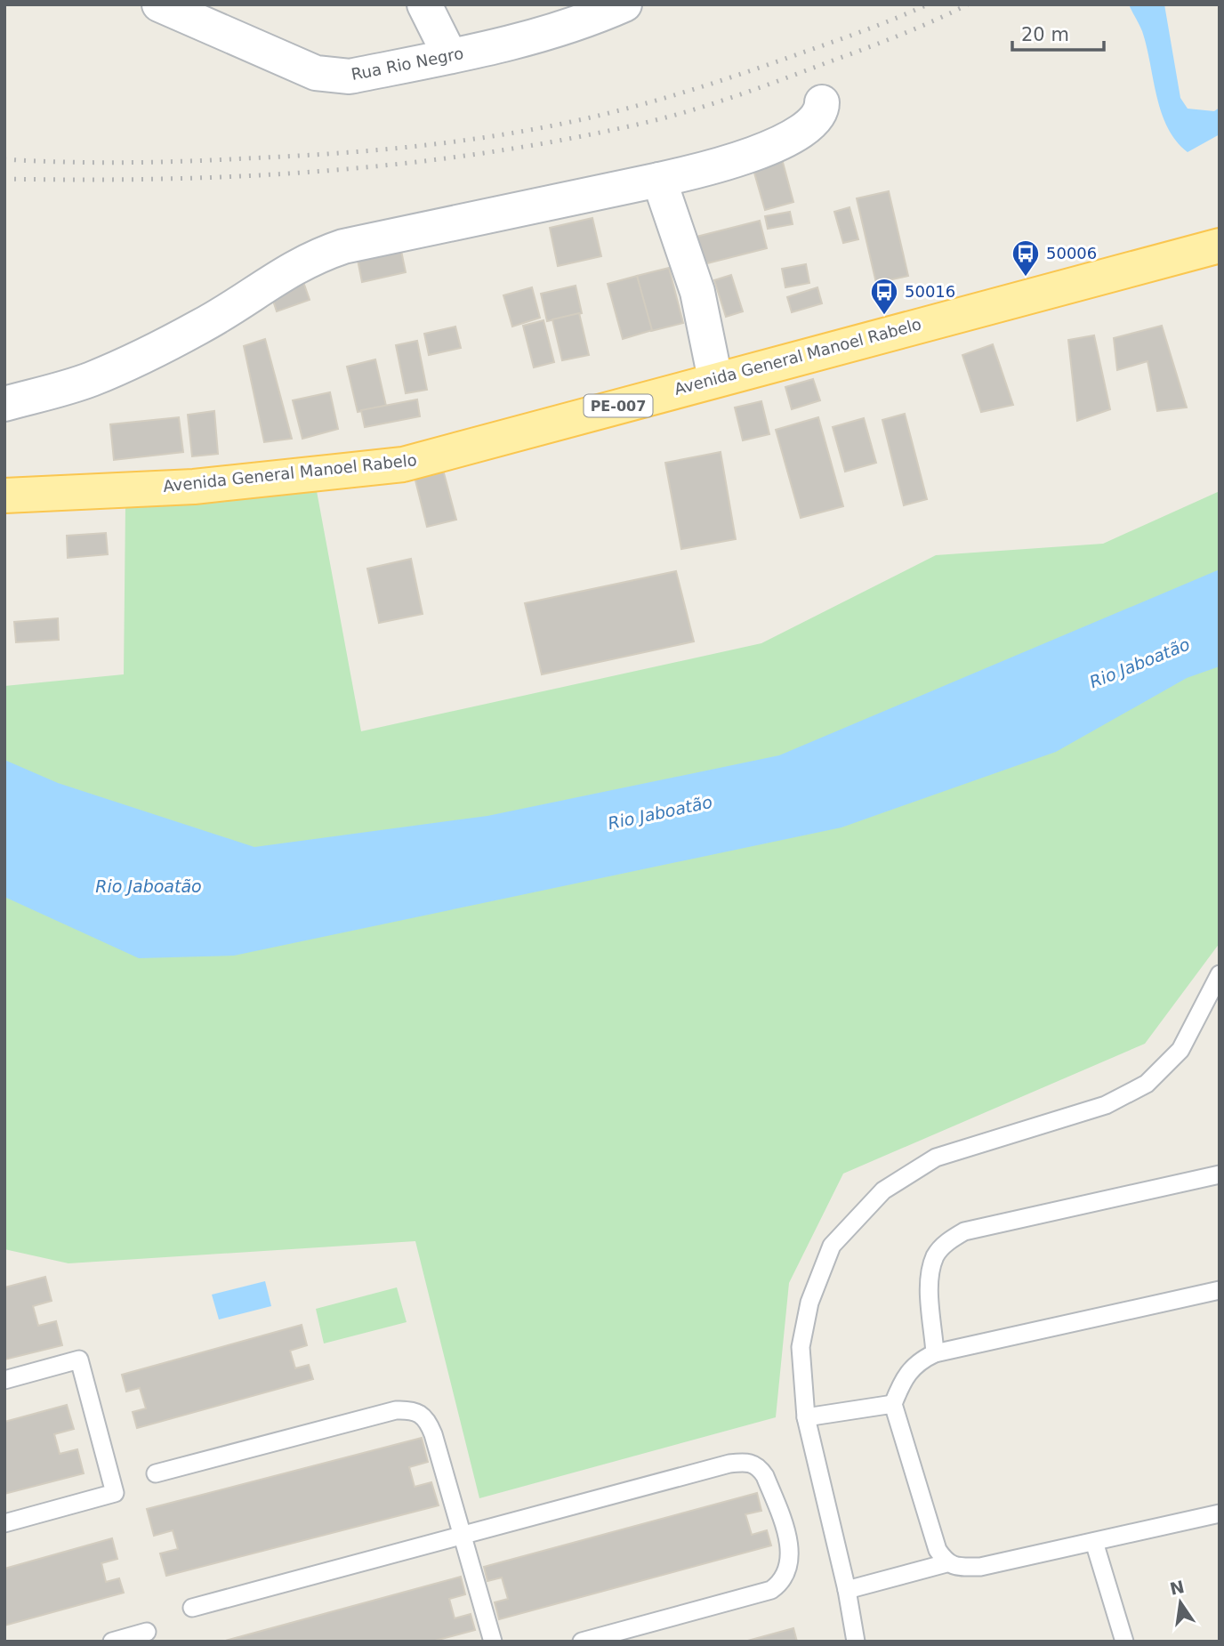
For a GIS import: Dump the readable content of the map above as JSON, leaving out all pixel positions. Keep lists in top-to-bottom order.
{
  "streets": {
    "main road": ["Avenida General Manoel Rabelo", "PE-007"],
    "street": ["Rua Rio Negro"]
  },
  "water": ["Rio Jaboatão"],
  "places": {
    "bus stop": ["50006", "50016"]
  },
  "scale_bar": "20 m",
  "north": "top"
}
